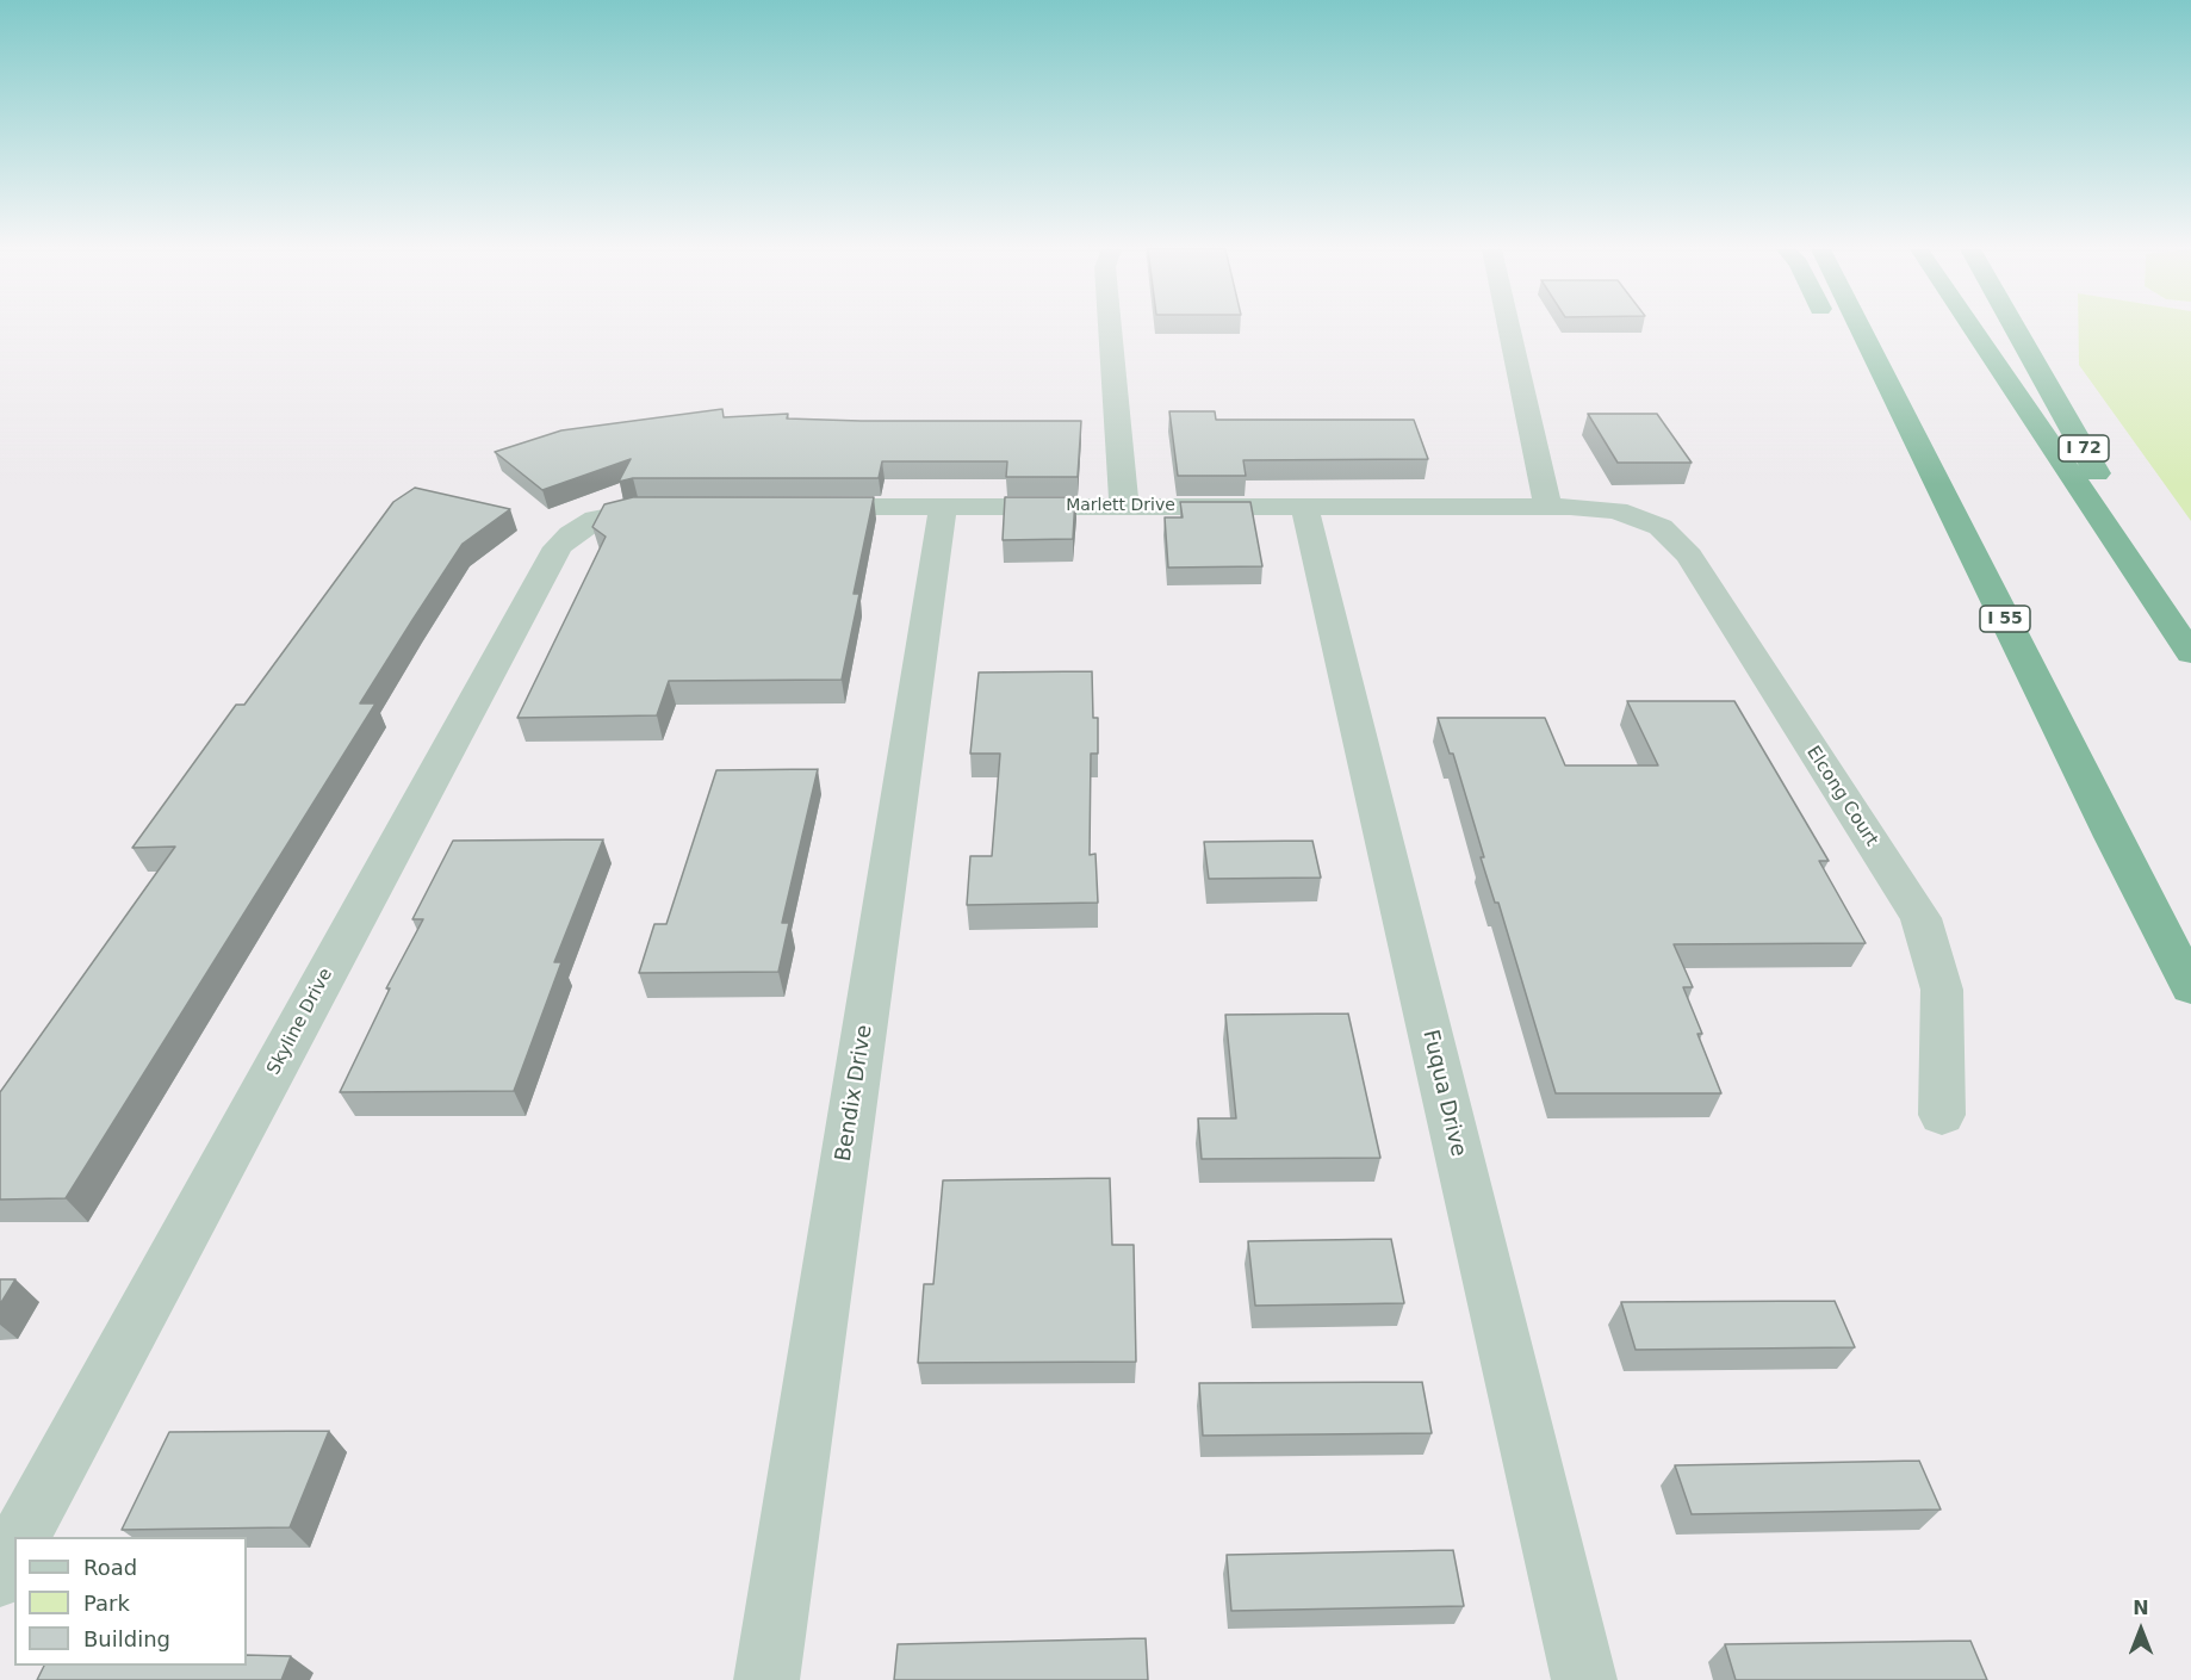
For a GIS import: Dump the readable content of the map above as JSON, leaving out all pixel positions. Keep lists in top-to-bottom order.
{
  "streets": {
    "highway": ["I 72", "I 55"],
    "street": [
      "Marlett Drive",
      "Elcong Court",
      "Skyline Drive",
      "Bendix Drive",
      "Fuqua Drive"
    ]
  },
  "crossings": [
    ["Marlett Drive", "Elcong Court"],
    ["Marlett Drive", "Bendix Drive"],
    ["Marlett Drive", "Fuqua Drive"]
  ],
  "legend": ["Road", "Park", "Building"],
  "north": "top"
}
